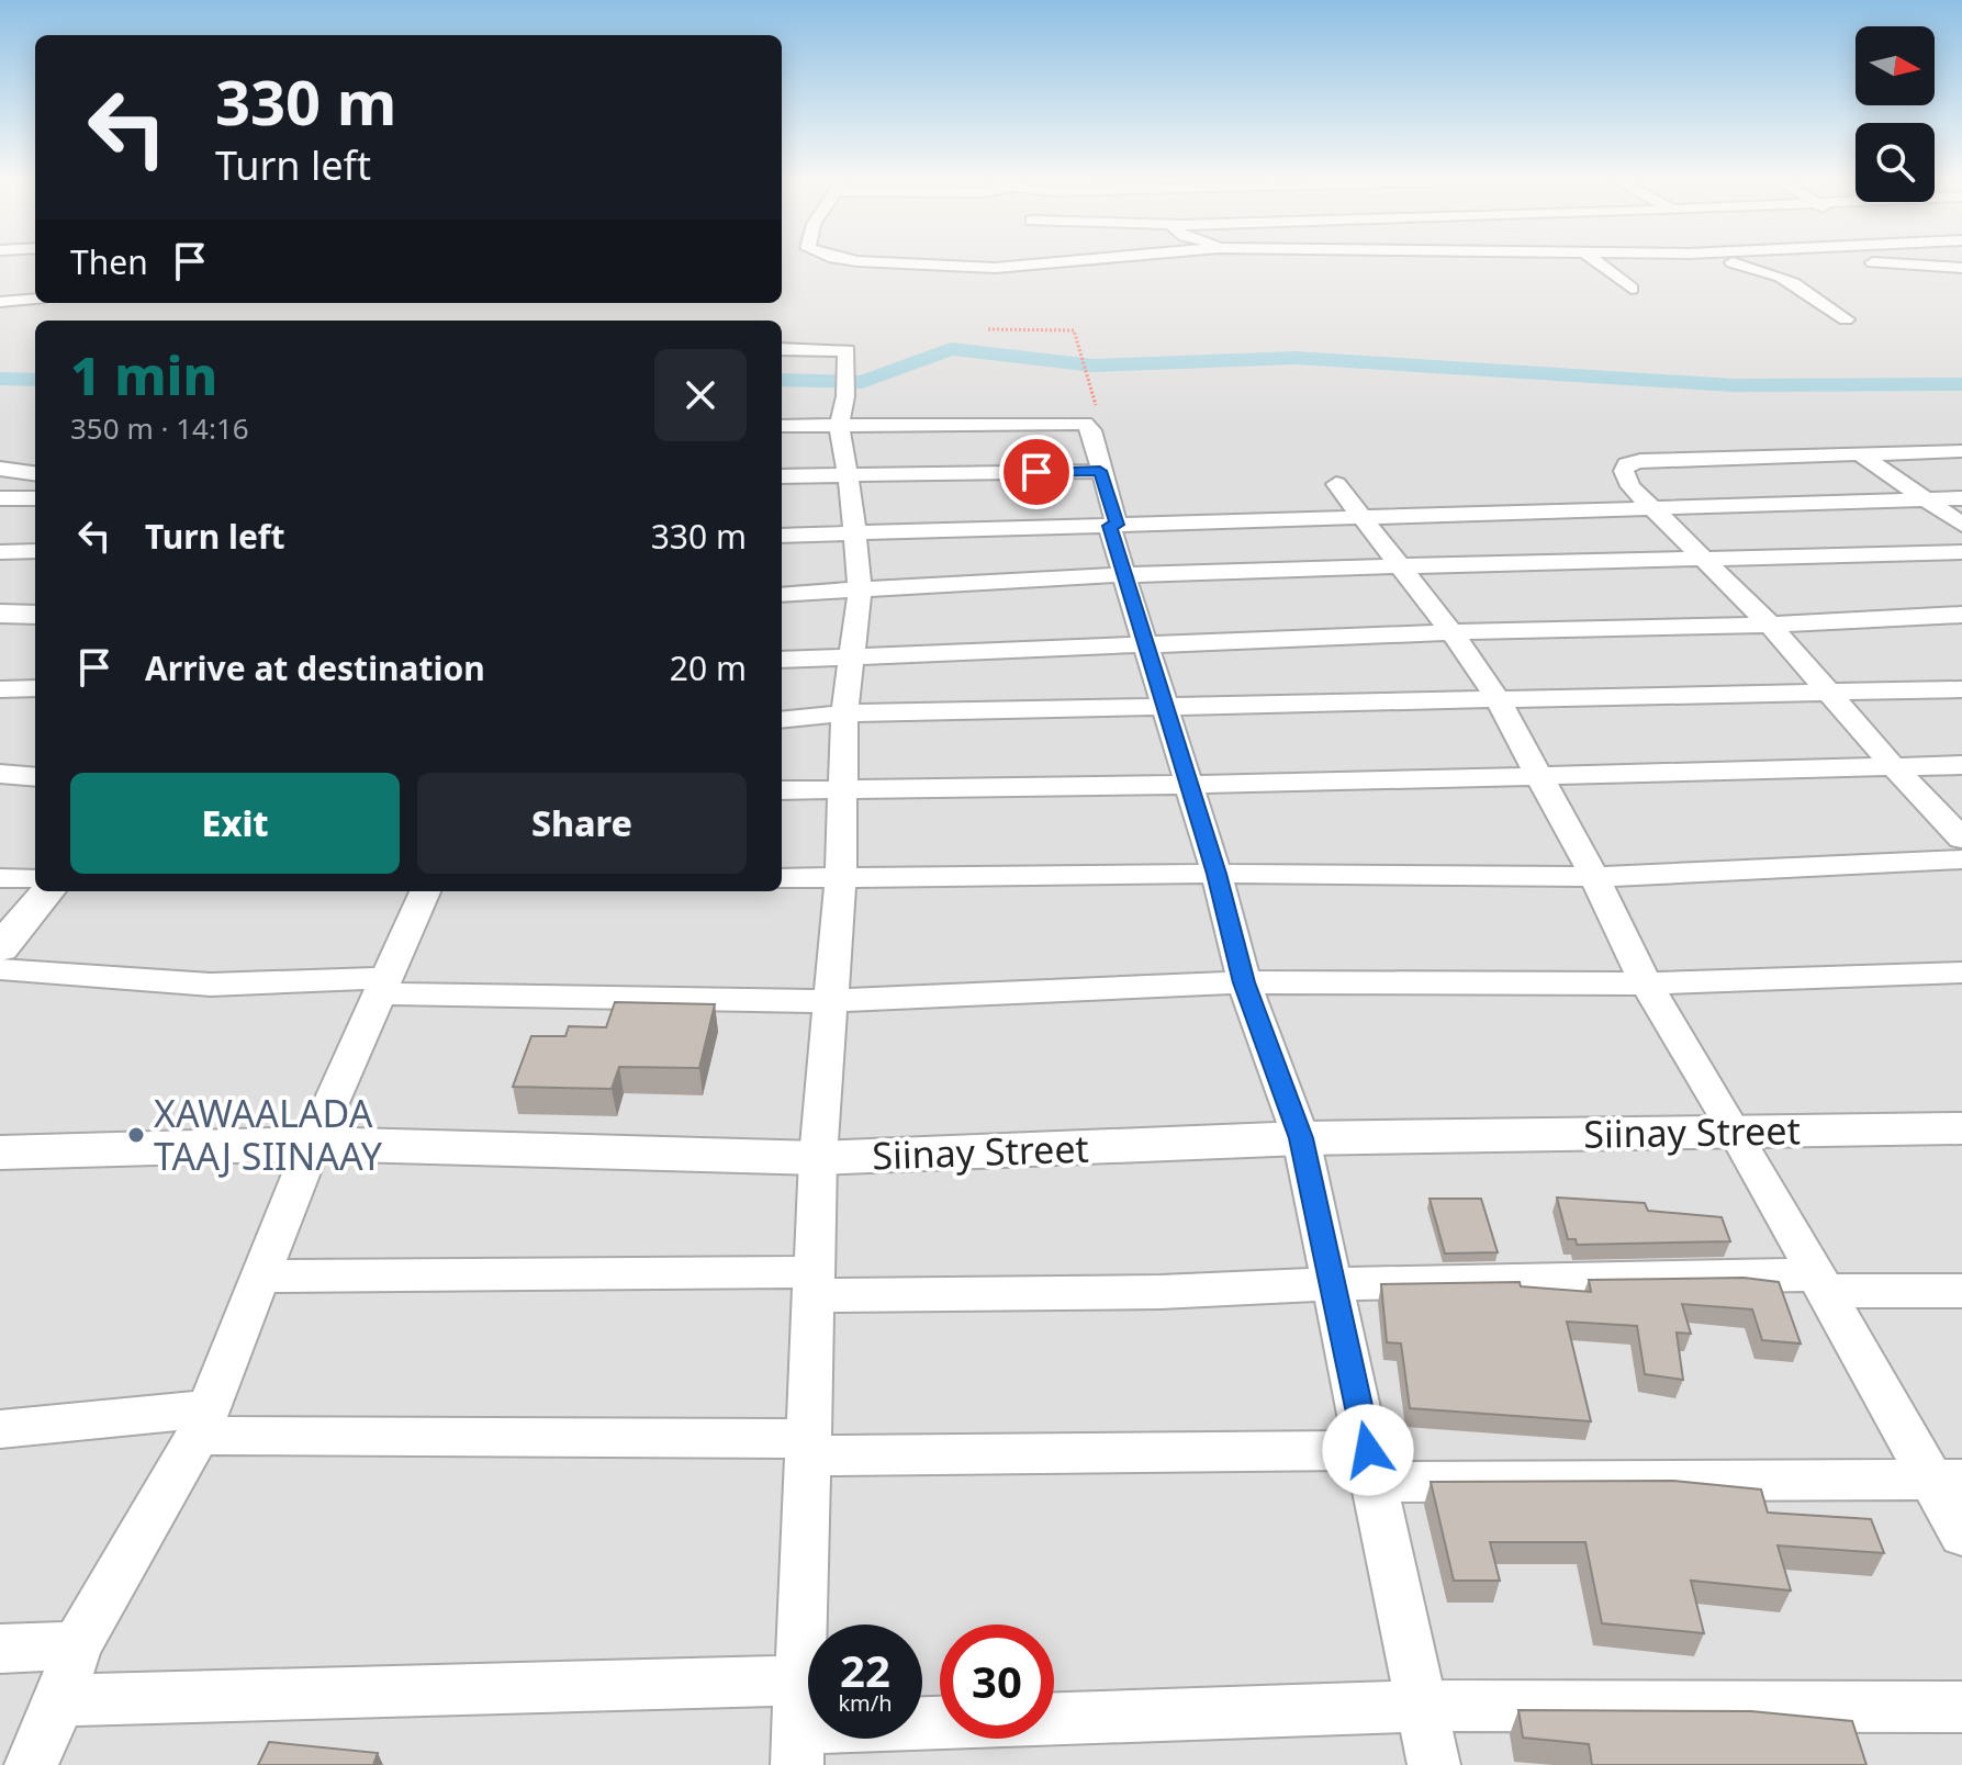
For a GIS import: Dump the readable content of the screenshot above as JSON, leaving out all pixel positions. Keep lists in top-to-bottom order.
{
  "streets": {
    "street": ["Siinay Street"]
  },
  "places": ["XAWAALADA TAAJ SIINAAY"],
  "north": "right",
  "page": {
    "turn": ["330 m", "Turn left"],
    "then": "Then",
    "heading": ["1 min", "350 m · 14:16"],
    "list": [
      {
        "name": "Turn left",
        "value": "330 m"
      },
      {
        "name": "Arrive at destination",
        "value": "20 m"
      }
    ],
    "buttons": ["Exit", "Share"],
    "speed": "22 km/h",
    "limit": "30"
  }
}
